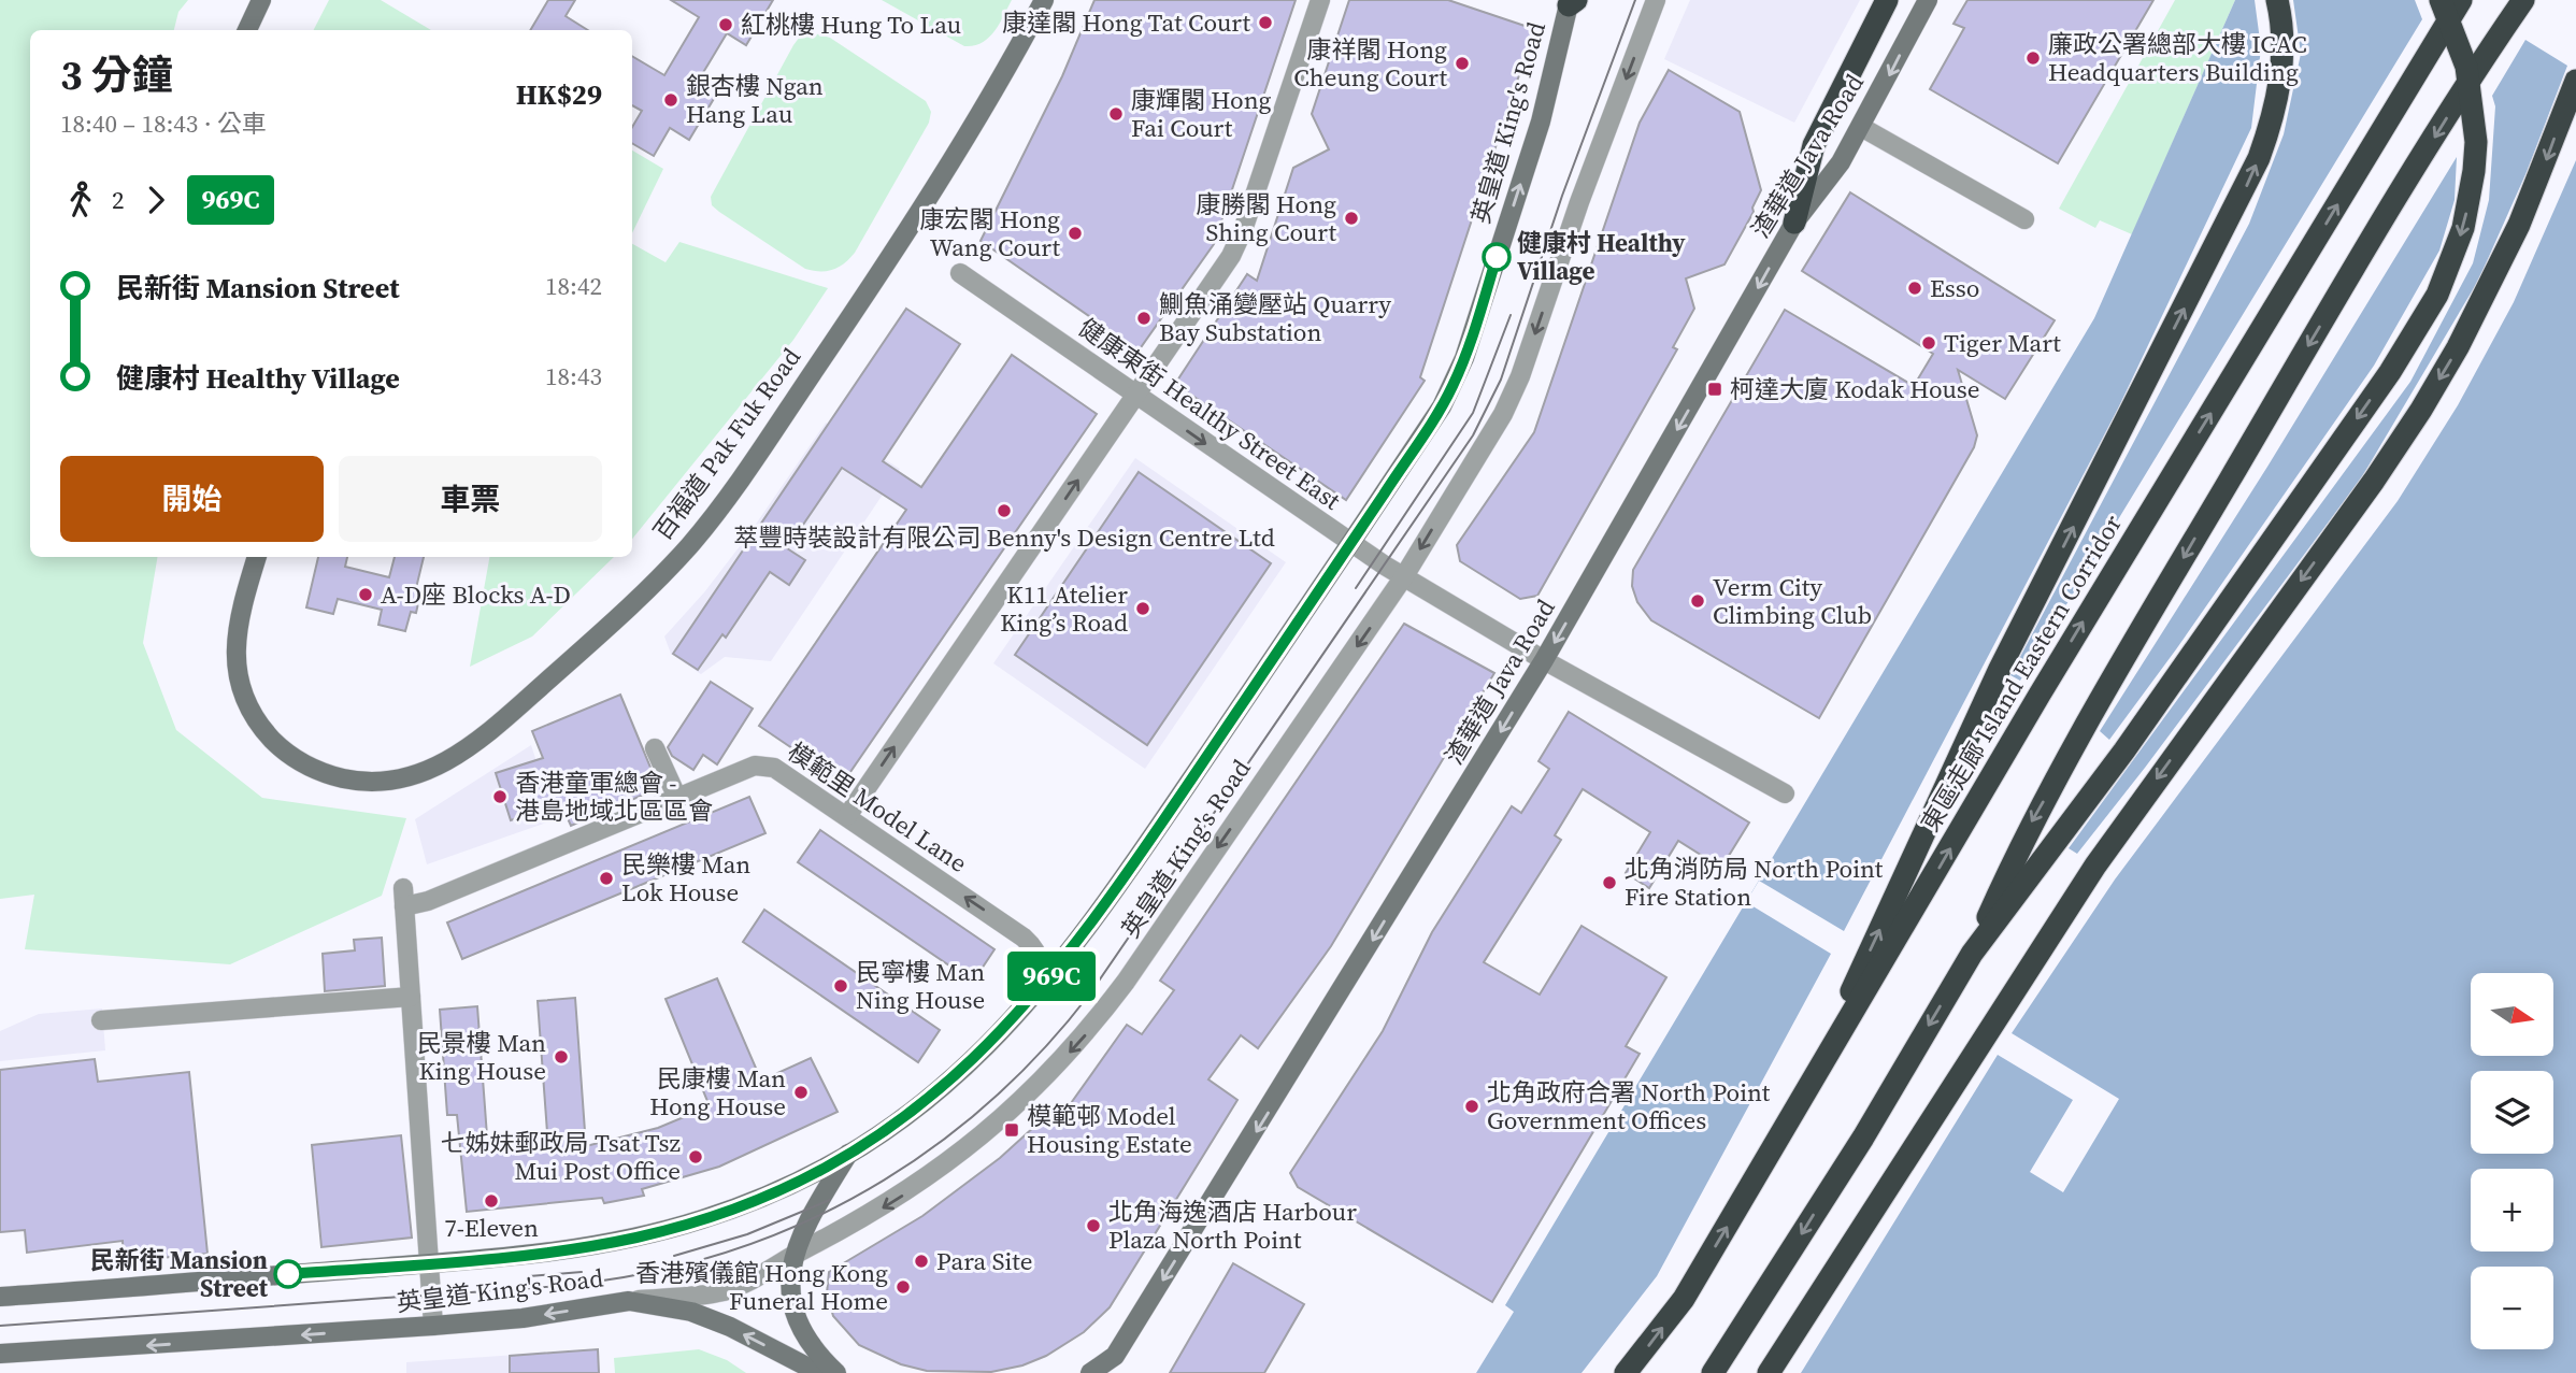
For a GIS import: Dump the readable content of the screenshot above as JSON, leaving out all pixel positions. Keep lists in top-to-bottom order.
{
  "streets": {
    "highway": ["東區走廊 Island Eastern Corridor"],
    "main road": ["英皇道 King's Road", "渣華道 Java Road", "百福道 Pak Fuk Road"],
    "street": ["健康東街 Healthy Street East", "模範里 Model Lane"]
  },
  "crossings": [
    ["英皇道 King's Road", "健康東街 Healthy Street East"],
    ["英皇道 King's Road", "模範里 Model Lane"],
    ["渣華道 Java Road", "健康東街 Healthy Street East"]
  ],
  "one_way": ["渣華道 Java Road", "模範里 Model Lane"],
  "places": {
    "other": [
      "康達閣 Hong Tat Court",
      "紅桃樓 Hung To Lau",
      "廉政公署總部大樓 ICAC Headquarters Building",
      "康祥閣 Hong Cheung Court",
      "銀杏樓 Ngan Hang Lau",
      "康輝閣 Hong Fai Court",
      "康勝閣 Hong Shing Court",
      "康宏閣 Hong Wang Court",
      "健康村 Healthy Village",
      "Esso",
      "鰂魚涌變壓站 Quarry Bay Substation",
      "Tiger Mart",
      "萃豐時裝設計有限公司 Benny's Design Centre Ltd",
      "A-D座 Blocks A-D",
      "Verm City Climbing Club",
      "K11 Atelier King’s Road",
      "香港童軍總會 - 港島地域北區區會",
      "民樂樓 Man Lok House",
      "北角消防局 North Point Fire Station",
      "民寧樓 Man Ning House",
      "民景樓 Man King House",
      "民康樓 Man Hong House",
      "北角政府合署 North Point Government Offices",
      "七姊妹郵政局 Tsat Tsz Mui Post Office",
      "7-Eleven",
      "北角海逸酒店 Harbour Plaza North Point",
      "Para Site",
      "民新街 Mansion Street",
      "香港殯儀館 Hong Kong Funeral Home"
    ],
    "transit": ["柯達大廈 Kodak House", "模範邨 Model Housing Estate"]
  },
  "lines": ["bus line 969C"],
  "north": "right",
  "page": {
    "on_map": "969C",
    "heading": ["3 分鐘", "18:40 – 18:43 · 公車", "HK$29"],
    "legs": ["2", "969C"],
    "list": [
      {
        "name": "民新街 Mansion Street",
        "value": "18:42"
      },
      {
        "name": "健康村 Healthy Village",
        "value": "18:43"
      }
    ],
    "buttons": ["開始", "車票"],
    "map_buttons": ["+", "−"]
  }
}
